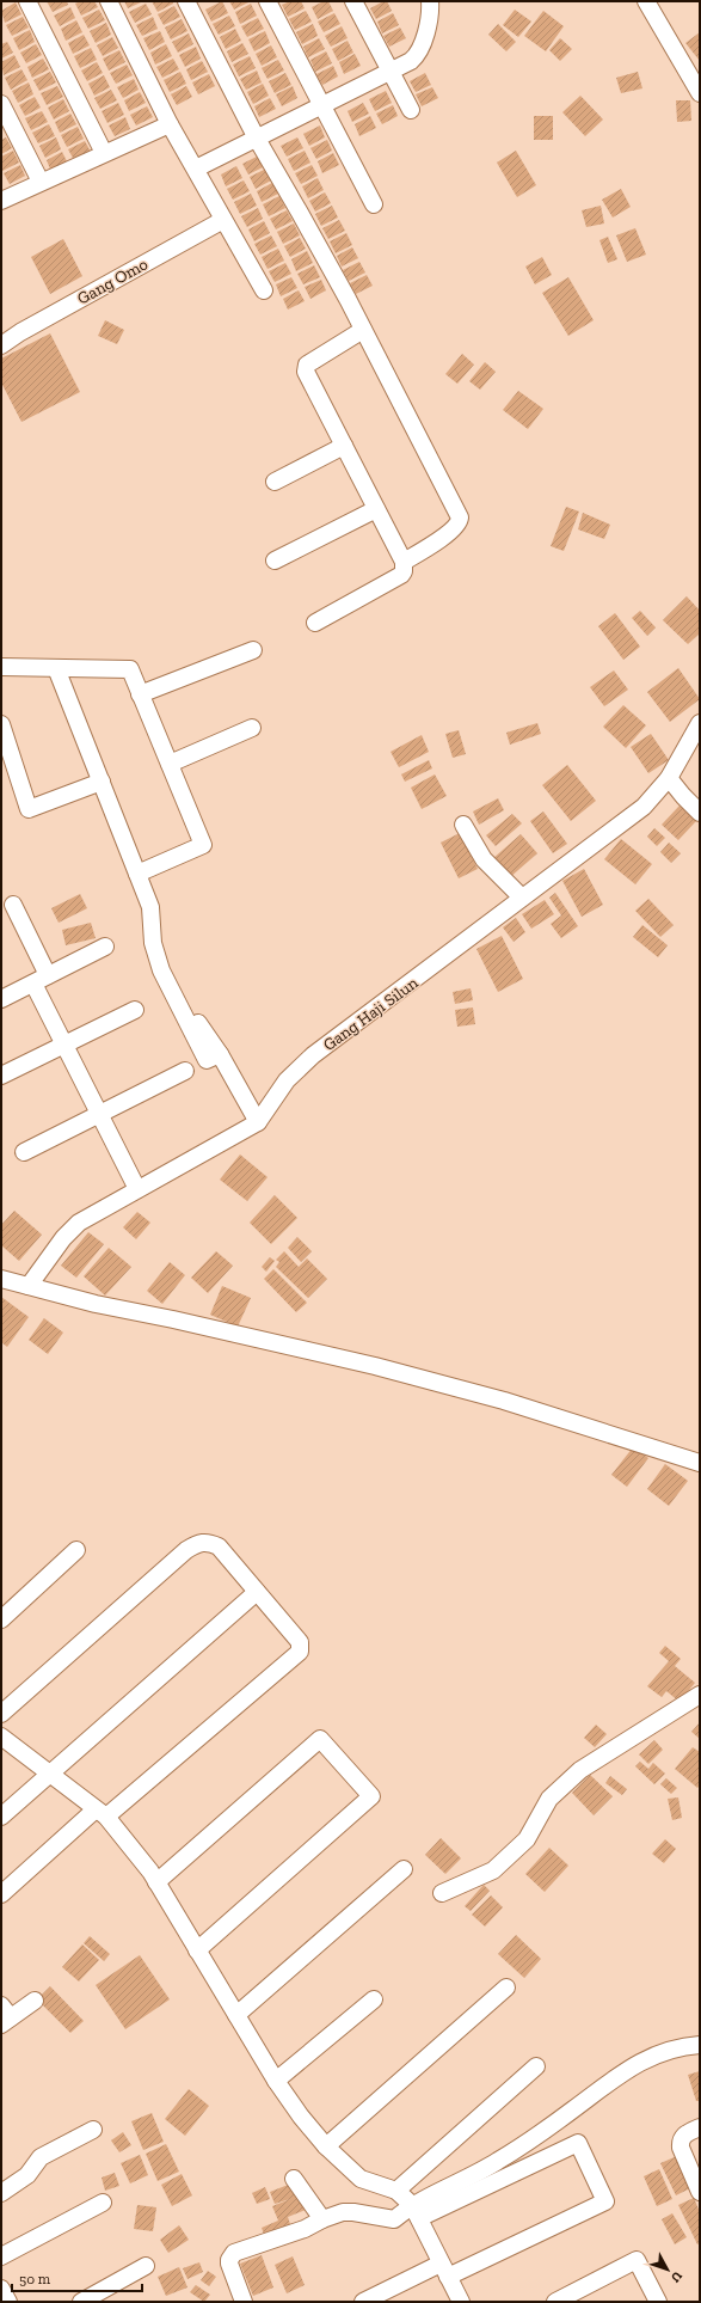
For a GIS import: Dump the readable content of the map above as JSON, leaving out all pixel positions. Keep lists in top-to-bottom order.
{
  "streets": {
    "street": ["Gang Omo", "Gang Haji Silun"]
  },
  "scale_bar": "50 m",
  "north": "bottom right"
}
